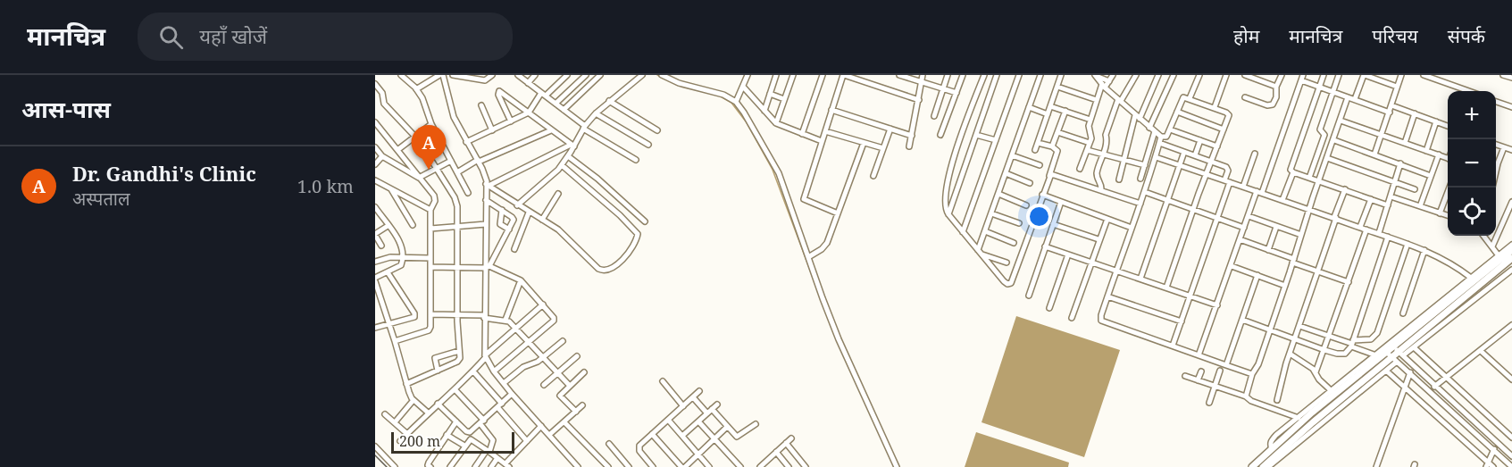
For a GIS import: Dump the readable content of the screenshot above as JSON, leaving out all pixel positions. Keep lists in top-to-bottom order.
{
  "scale_bar": "200 m",
  "page": {
    "header": "मानचित्र",
    "search": "यहाँ खोजें",
    "nav": [
      "होम",
      "मानचित्र",
      "परिचय",
      "संपर्क"
    ],
    "heading": "आस-पास",
    "map_buttons": ["+", "−"],
    "pins": "A",
    "list": [
      {
        "mark": "A",
        "name": "Dr. Gandhi's Clinic",
        "note": "अस्पताल",
        "value": "1.0 km"
      }
    ],
    "scale": "200 m"
  }
}
